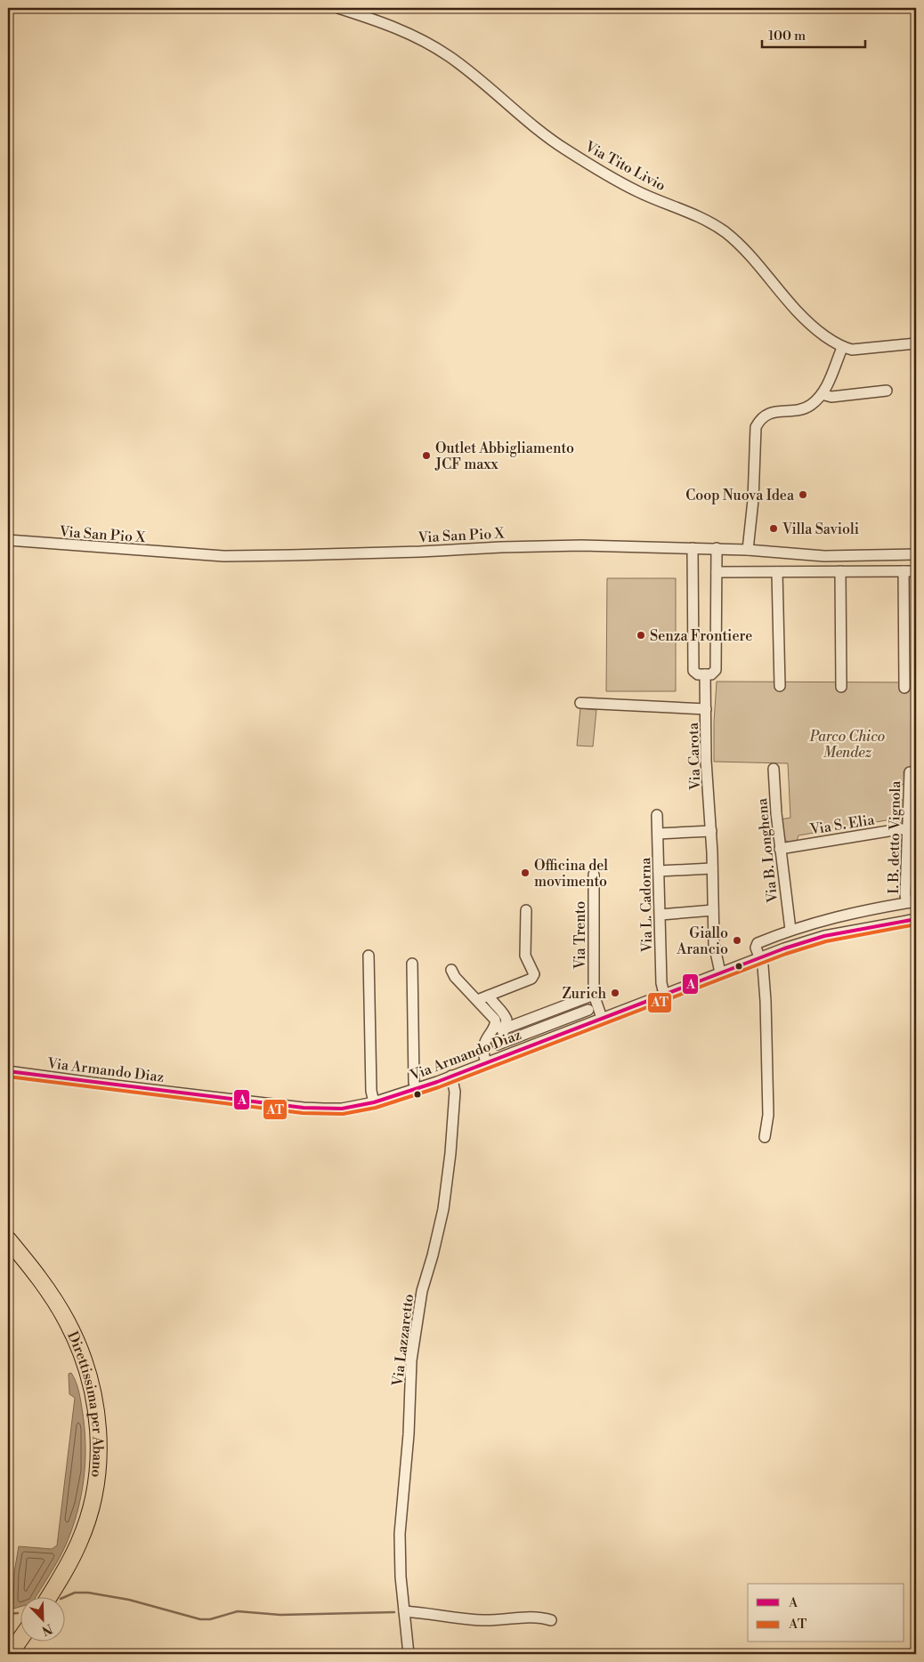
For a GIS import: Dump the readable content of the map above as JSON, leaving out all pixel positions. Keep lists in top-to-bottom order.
{
  "streets": {
    "highway": ["Direttissima per Abano"],
    "street": [
      "Via Tito Livio",
      "Via San Pio X",
      "Via Carota",
      "Via S. Elia",
      "I. B. detto Vignola",
      "Via B. Longhena",
      "Via L. Cadorna",
      "Via Trento",
      "Via Armando Diaz",
      "Via Lazzaretto"
    ]
  },
  "crossings": [
    ["Via Carota", "Via Armando Diaz"],
    ["Via S. Elia", "I. B. detto Vignola"],
    ["Via S. Elia", "Via B. Longhena"],
    ["Via L. Cadorna", "Via Armando Diaz"],
    ["Via Armando Diaz", "Via Lazzaretto"]
  ],
  "parks": ["Parco Chico Mendez"],
  "places": [
    "Outlet Abbigliamento JCF maxx",
    "Coop Nuova Idea",
    "Villa Savioli",
    "Senza Frontiere",
    "Officina del movimento",
    "Giallo Arancio",
    "Zurich"
  ],
  "lines": ["transit line A", "transit line AT"],
  "legend": ["A", "AT"],
  "scale_bar": "100 m",
  "north": "bottom right"
}
